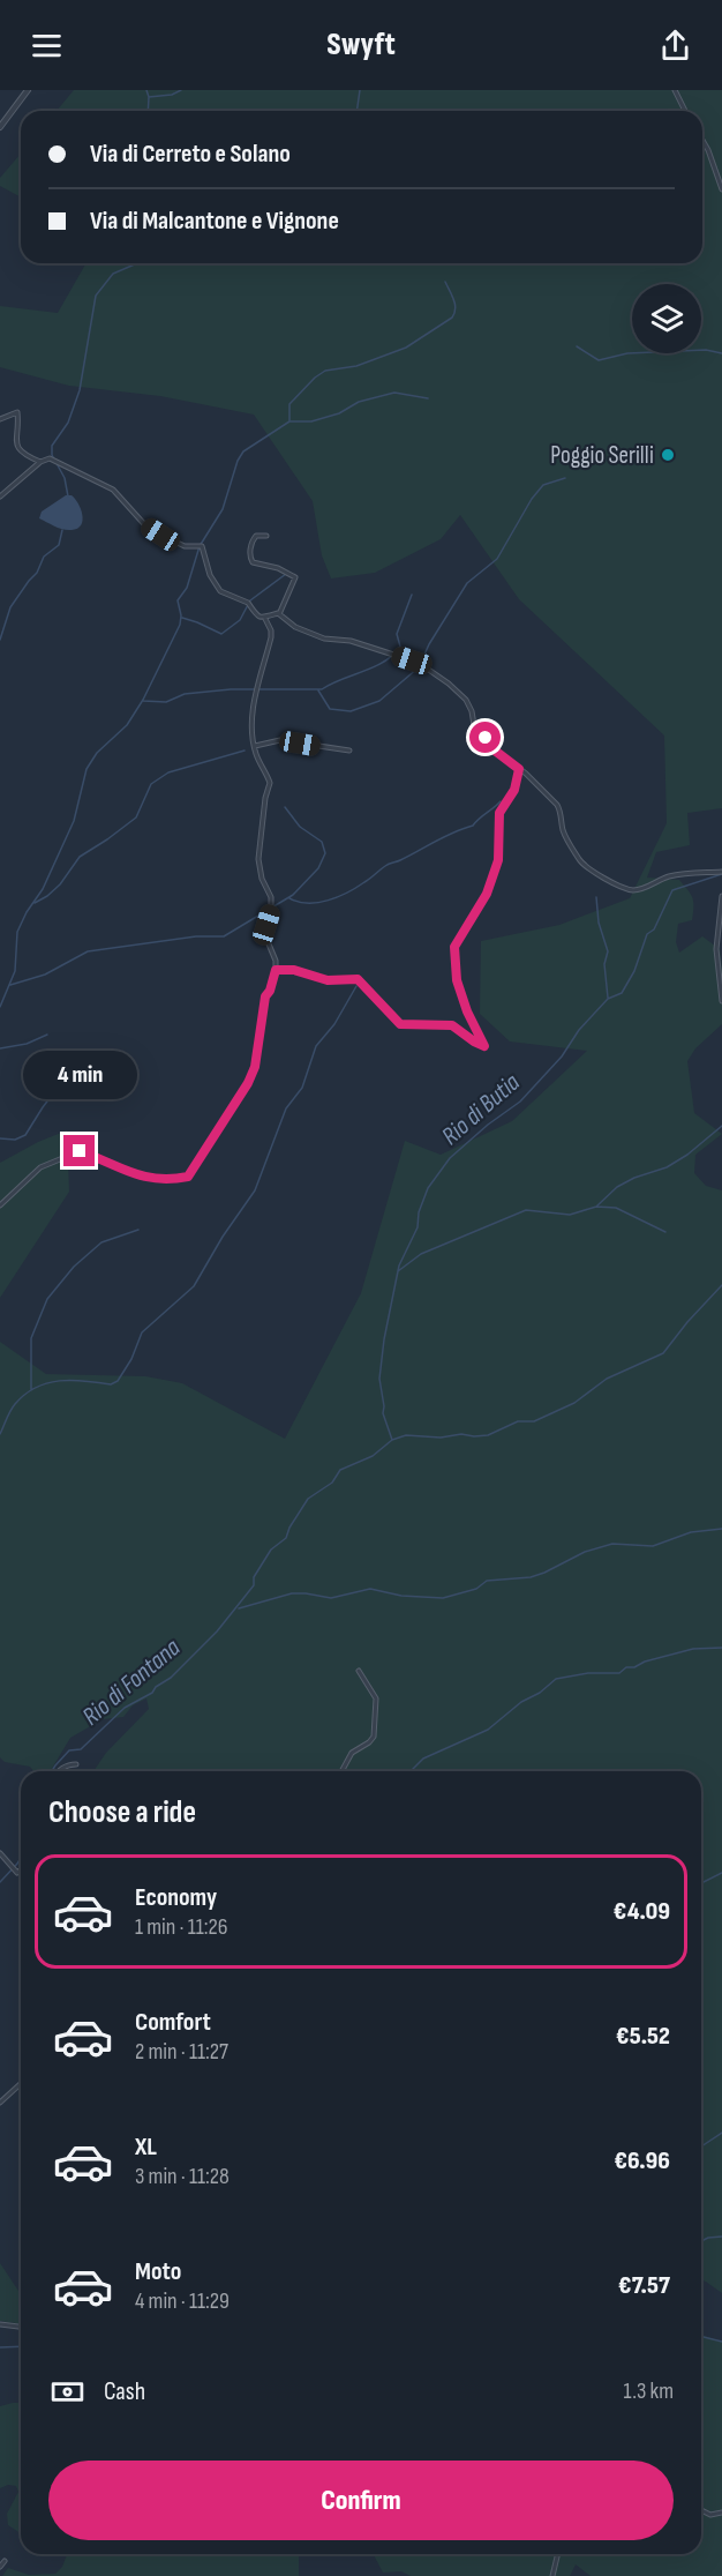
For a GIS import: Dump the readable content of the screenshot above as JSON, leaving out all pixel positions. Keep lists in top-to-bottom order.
{
  "water": ["Rio di Butia", "Rio di Fontana"],
  "places": ["Poggio Serilli"],
  "page": {
    "header": "Swyft",
    "banner": ["Via di Cerreto e Solano", "Via di Malcantone e Vignone"],
    "bubble": "4 min",
    "heading": "Choose a ride",
    "list": [
      {
        "name": "Economy",
        "note": "1 min · 11:26",
        "value": "€4.09"
      },
      {
        "name": "Comfort",
        "note": "2 min · 11:27",
        "value": "€5.52"
      },
      {
        "name": "XL",
        "note": "3 min · 11:28",
        "value": "€6.96"
      },
      {
        "name": "Moto",
        "note": "4 min · 11:29",
        "value": "€7.57"
      }
    ],
    "pay": ["Cash", "1.3 km"],
    "buttons": "Confirm"
  }
}
